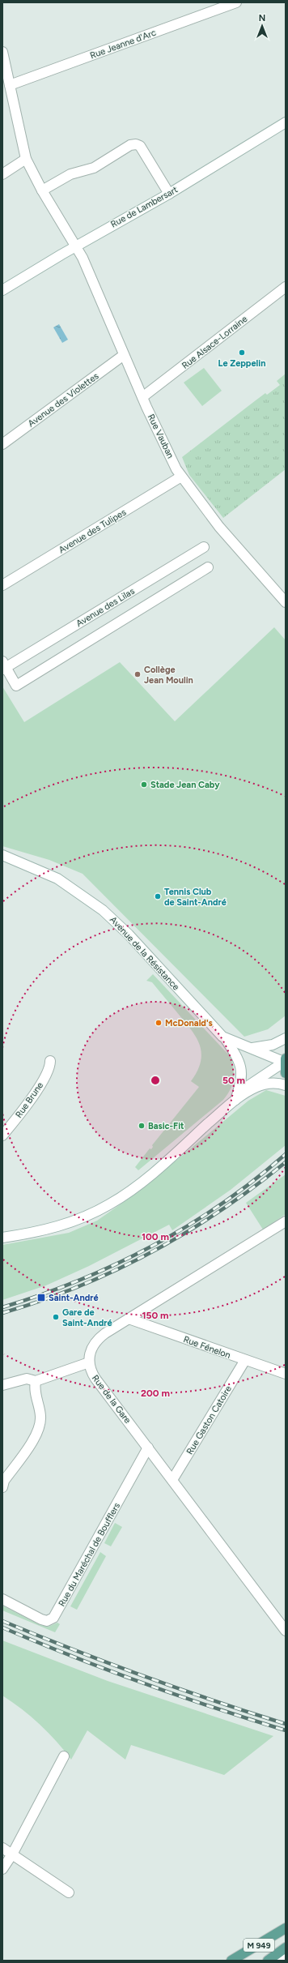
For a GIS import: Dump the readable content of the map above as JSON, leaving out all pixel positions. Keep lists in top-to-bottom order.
{
  "streets": {
    "main road": ["M 949"],
    "street": [
      "Rue Jeanne d'Arc",
      "Rue de Lambersart",
      "Rue Alsace-Lorraine",
      "Avenue des Violettes",
      "Rue Vauban",
      "Avenue des Tulipes",
      "Avenue des Lilas",
      "Avenue de la Résistance",
      "Rue Brune",
      "Rue Fénelon",
      "Rue de la Gare",
      "Rue Gaston Catoire",
      "Rue du Maréchal de Boufflers"
    ]
  },
  "crossings": [
    ["Rue Jeanne d'Arc", "Rue Vauban"],
    ["Rue de Lambersart", "Rue Vauban"],
    ["Rue Alsace-Lorraine", "Rue Vauban"],
    ["Avenue des Violettes", "Rue Vauban"],
    ["Rue Vauban", "Avenue des Tulipes"],
    ["Rue Fénelon", "Rue Gaston Catoire"],
    ["Rue de la Gare", "Rue Gaston Catoire"],
    ["Rue de la Gare", "Rue du Maréchal de Boufflers"]
  ],
  "places": {
    "other": [
      "Le Zeppelin",
      "Collège Jean Moulin",
      "Stade Jean Caby",
      "Tennis Club de Saint-André",
      "McDonald's",
      "Basic-Fit",
      "Gare de Saint-André"
    ],
    "transit": ["Saint-André"]
  },
  "north": "top",
  "rings": [
    "50 m",
    "100 m",
    "150 m",
    "200 m"
  ]
}
